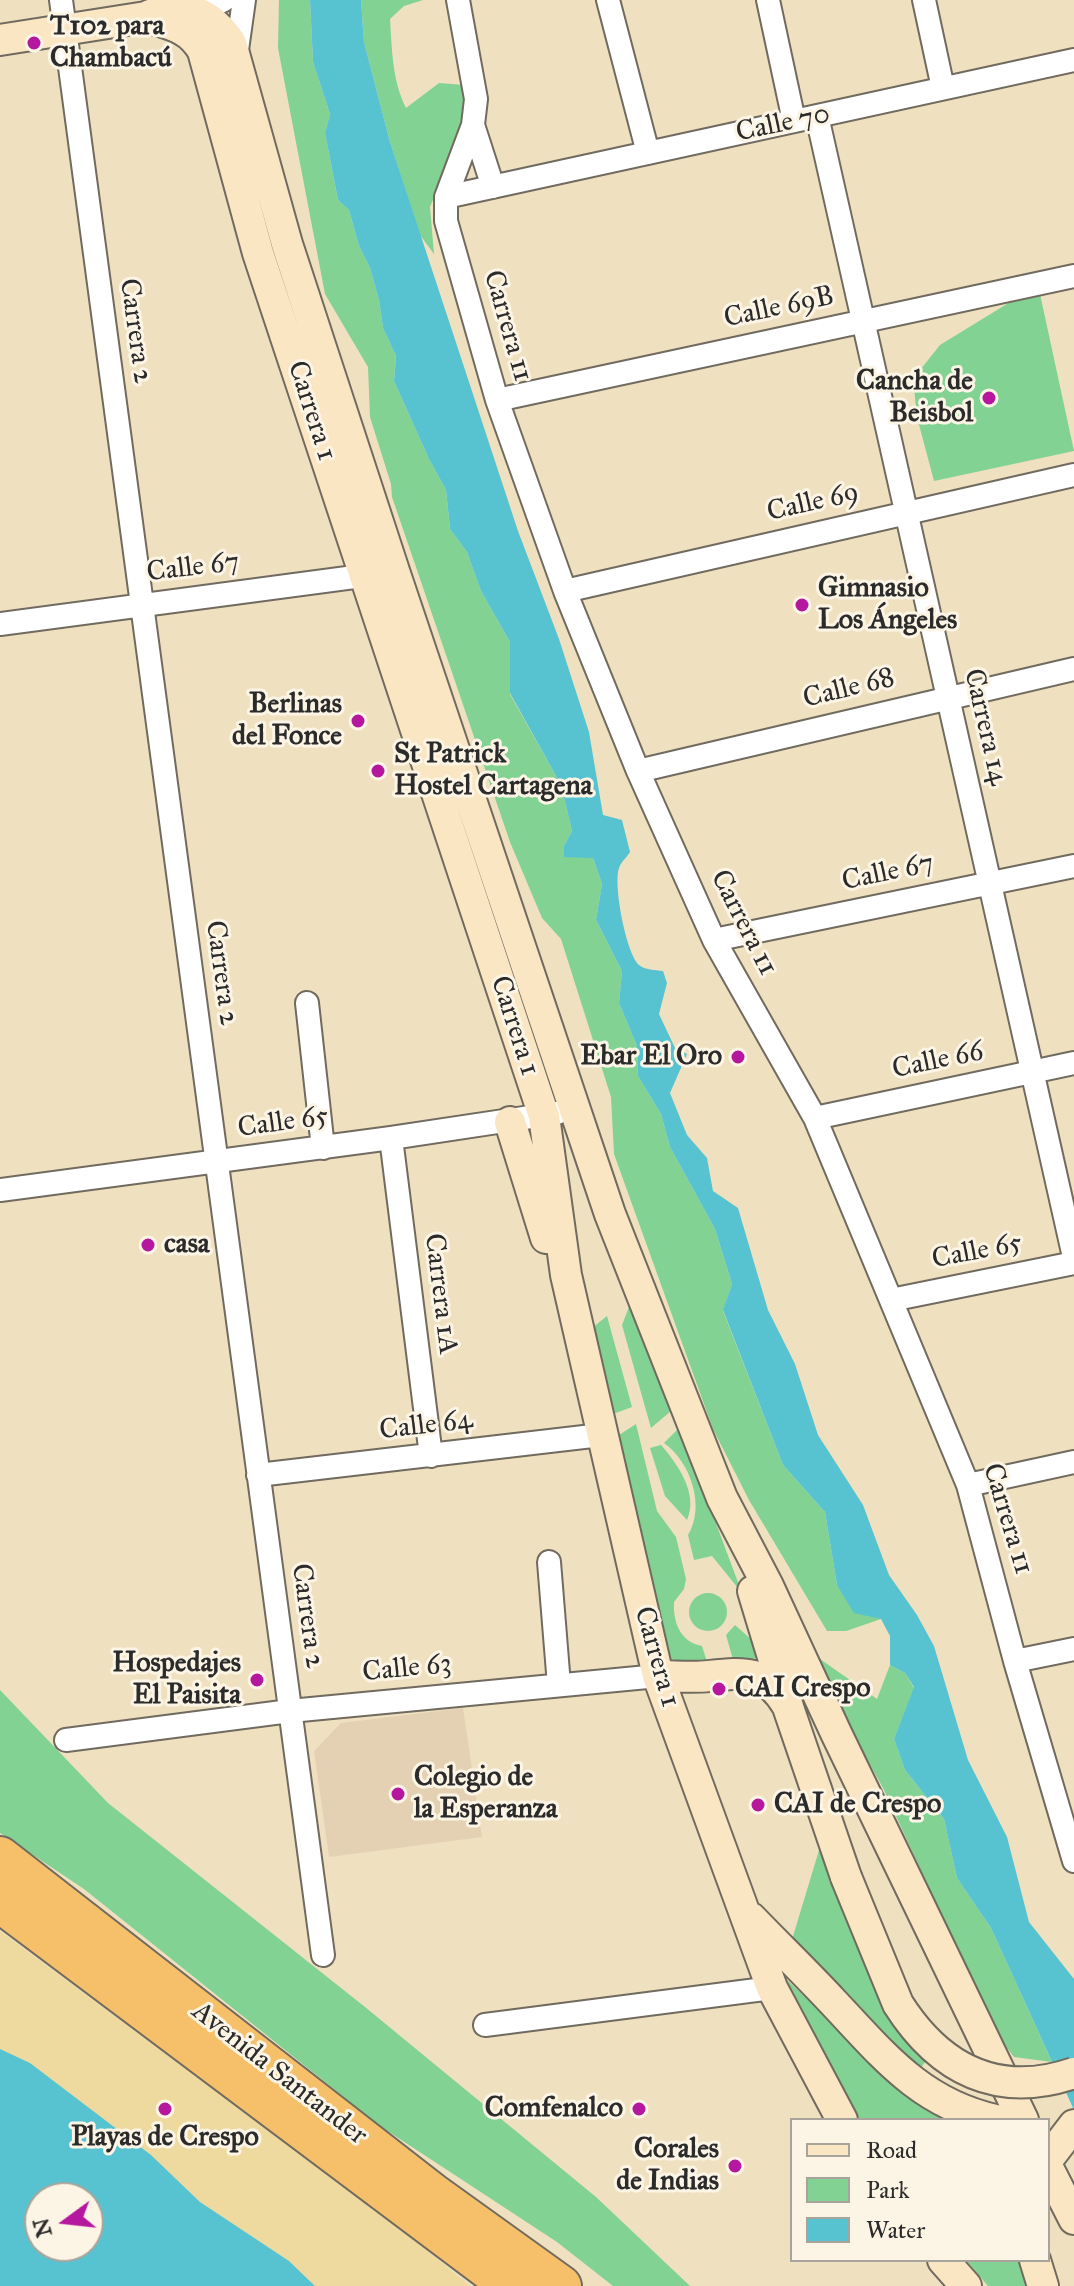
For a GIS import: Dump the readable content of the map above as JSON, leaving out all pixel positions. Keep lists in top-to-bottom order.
{
  "streets": {
    "highway": ["Avenida Santander"],
    "main road": ["Carrera 1"],
    "street": [
      "Calle 70",
      "Calle 69B",
      "Carrera 11",
      "Carrera 2",
      "Calle 69",
      "Calle 67",
      "Calle 68",
      "Carrera 14",
      "Calle 66",
      "Calle 65",
      "Carrera 1A",
      "Calle 64",
      "Calle 63"
    ]
  },
  "crossings": [
    ["Calle 70", "Carrera 11"],
    ["Calle 70", "Carrera 14"],
    ["Calle 69B", "Carrera 11"],
    ["Calle 69B", "Carrera 14"],
    ["Carrera 11", "Calle 69"],
    ["Carrera 11", "Calle 67"],
    ["Carrera 11", "Calle 68"],
    ["Carrera 11", "Calle 66"],
    ["Carrera 11", "Calle 65"],
    ["Carrera 2", "Calle 67"],
    ["Carrera 2", "Calle 65"],
    ["Carrera 2", "Calle 64"],
    ["Carrera 2", "Calle 63"],
    ["Carrera 1", "Calle 67"],
    ["Carrera 1", "Calle 65"],
    ["Carrera 1", "Calle 64"],
    ["Carrera 1", "Calle 63"],
    ["Calle 69", "Carrera 14"],
    ["Calle 67", "Carrera 14"],
    ["Calle 68", "Carrera 14"],
    ["Carrera 14", "Calle 66"],
    ["Calle 65", "Carrera 1A"],
    ["Carrera 1A", "Calle 64"]
  ],
  "places": [
    "T102 para Chambacú",
    "Cancha de Beisbol",
    "Gimnasio Los Ángeles",
    "Berlinas del Fonce",
    "St Patrick Hostel Cartagena",
    "Ebar El Oro",
    "casa",
    "Hospedajes El Paisita",
    "CAI Crespo",
    "Colegio de la Esperanza",
    "CAI de Crespo",
    "Playas de Crespo",
    "Comfenalco",
    "Corales de Indias"
  ],
  "legend": ["Road", "Park", "Water"],
  "north": "left"
}
